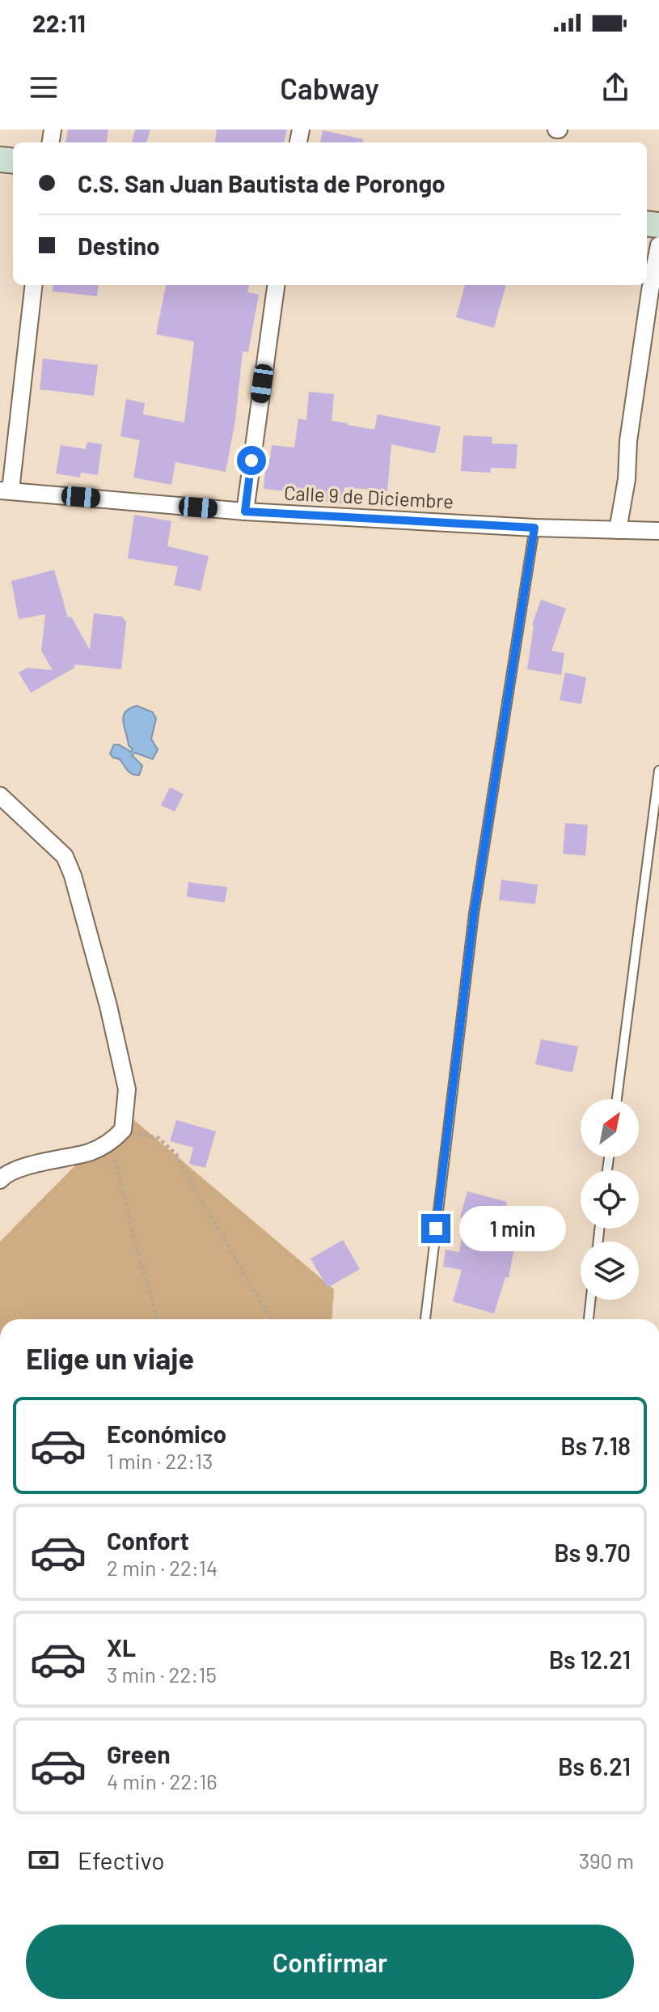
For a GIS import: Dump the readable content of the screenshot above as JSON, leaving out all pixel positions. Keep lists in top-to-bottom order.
{
  "streets": {
    "street": ["Calle 9 de Diciembre"]
  },
  "north": "top right",
  "page": {
    "status": "22:11",
    "header": "Cabway",
    "banner": ["C.S. San Juan Bautista de Porongo", "Destino"],
    "bubble": "1 min",
    "heading": "Elige un viaje",
    "list": [
      {
        "name": "Económico",
        "note": "1 min · 22:13",
        "value": "Bs 7.18"
      },
      {
        "name": "Confort",
        "note": "2 min · 22:14",
        "value": "Bs 9.70"
      },
      {
        "name": "XL",
        "note": "3 min · 22:15",
        "value": "Bs 12.21"
      },
      {
        "name": "Green",
        "note": "4 min · 22:16",
        "value": "Bs 6.21"
      }
    ],
    "pay": ["Efectivo", "390 m"],
    "buttons": "Confirmar"
  }
}
